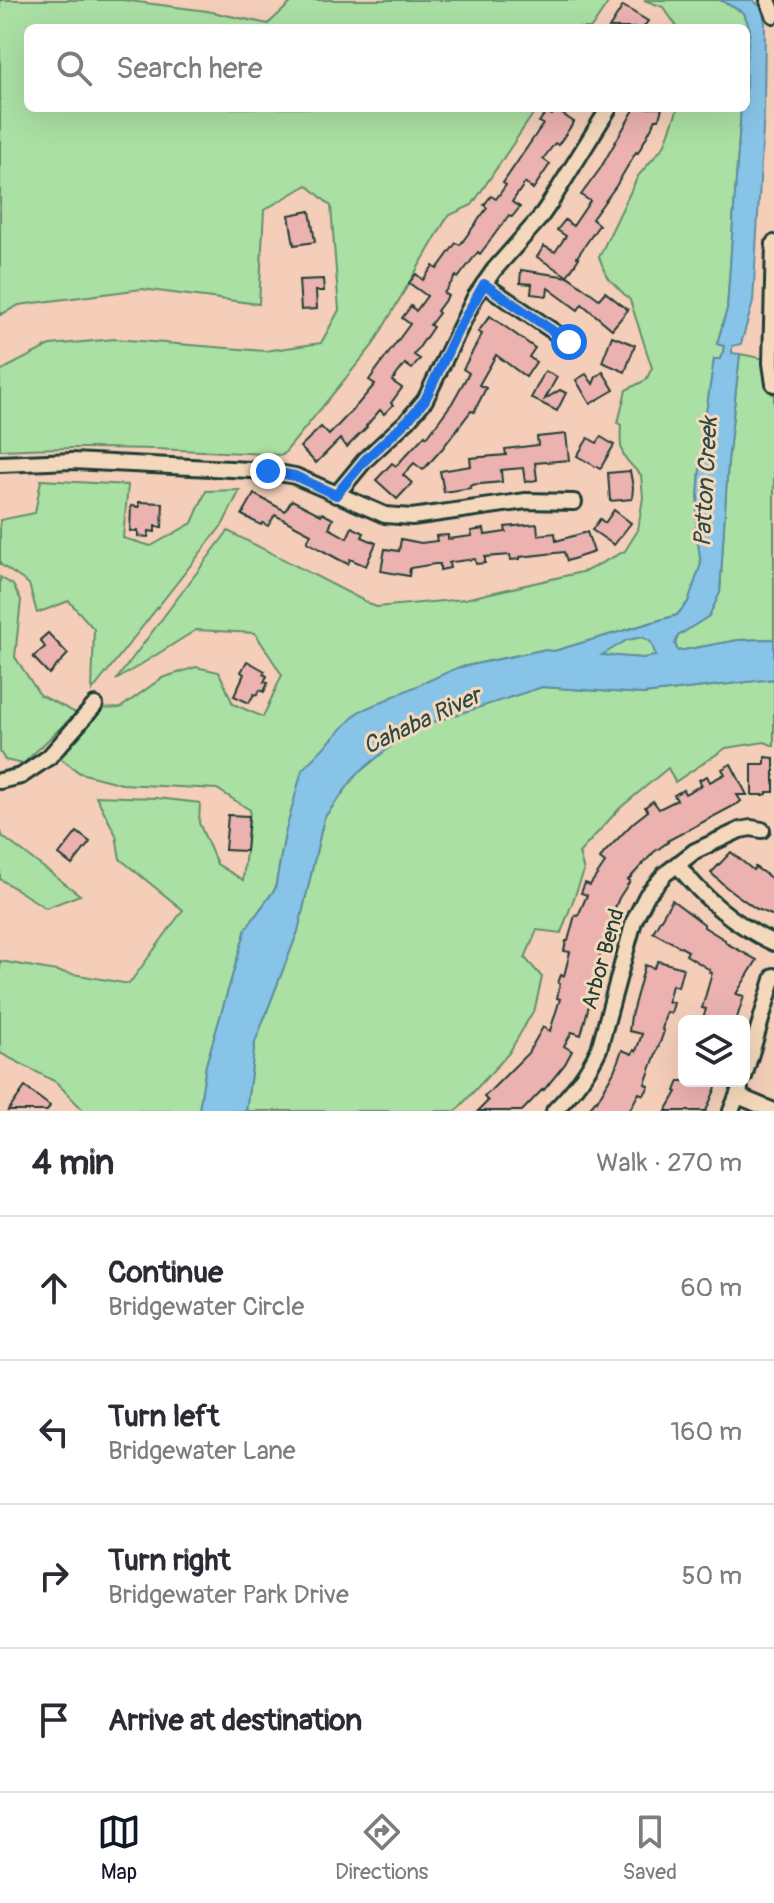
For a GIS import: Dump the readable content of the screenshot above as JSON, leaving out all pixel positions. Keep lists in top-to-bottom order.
{
  "streets": {
    "street": ["Arbor Bend"]
  },
  "water": ["Patton Creek", "Cahaba River"],
  "page": {
    "search": "Search here",
    "heading": ["4 min", "Walk · 270 m"],
    "list": [
      ["Continue", "Bridgewater Circle", "60 m"],
      ["Turn left", "Bridgewater Lane", "160 m"],
      ["Turn right", "Bridgewater Park Drive", "50 m"],
      "Arrive at destination"
    ],
    "nav": ["Map", "Directions", "Saved"]
  }
}
